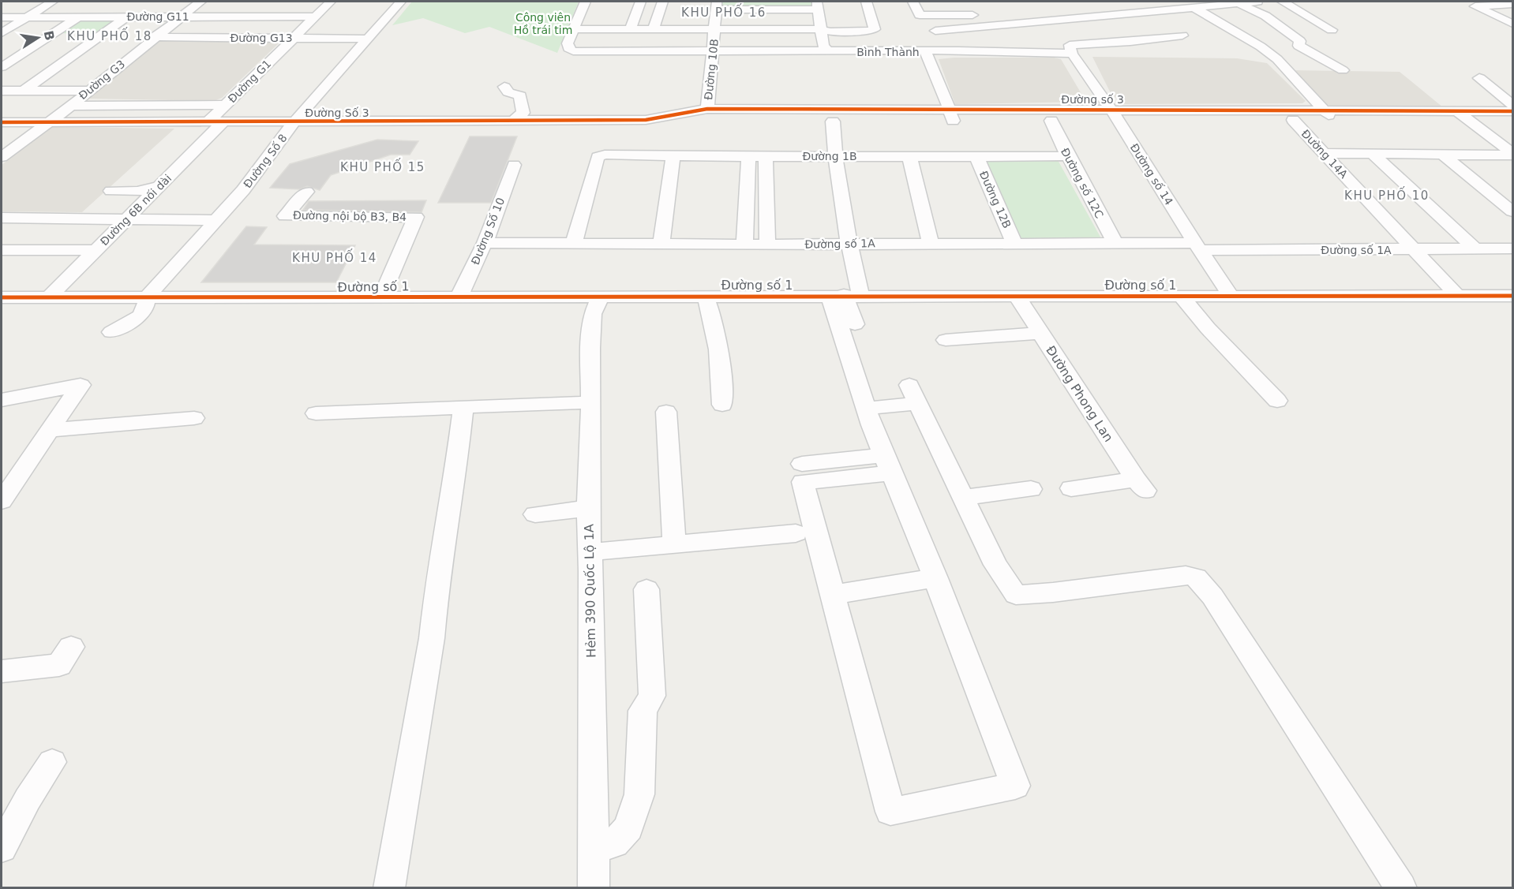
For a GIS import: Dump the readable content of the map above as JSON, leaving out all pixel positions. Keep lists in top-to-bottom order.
{
  "streets": {
    "street": [
      "Đường G11",
      "Đường G13",
      "Bình Thành",
      "Đường 10B",
      "Đường G3",
      "Đường G1",
      "Đường số 3",
      "Đường Số 3",
      "Đường 14A",
      "Đường 1B",
      "Đường Số 8",
      "Đường số 14",
      "Đường số 12C",
      "Đường 12B",
      "Đường 6B nối dài",
      "Đường nội bộ B3, B4",
      "Đường Số 10",
      "Đường số 1A",
      "Đường số 1",
      "Đường Phong Lan",
      "Hẻm 390 Quốc Lộ 1A"
    ]
  },
  "crossings": [
    ["Đường G11", "Đường G3"],
    ["Đường G11", "Đường G1"],
    ["Đường G13", "Đường G3"],
    ["Đường G13", "Đường G1"],
    ["Đường G13", "Đường Số 8"],
    ["Bình Thành", "Đường 10B"],
    ["Bình Thành", "Đường số 3"],
    ["Đường 10B", "Đường số 3"],
    ["Đường G3", "Đường Số 3"],
    ["Đường G1", "Đường Số 3"],
    ["Đường G1", "Đường 6B nối dài"],
    ["Đường số 3", "Đường Số 3"],
    ["Đường số 3", "Đường 14A"],
    ["Đường số 3", "Đường số 14"],
    ["Đường số 3", "Đường số 12C"],
    ["Đường Số 3", "Đường Số 8"],
    ["Đường Số 3", "Đường 6B nối dài"],
    ["Đường 14A", "Đường số 1A"],
    ["Đường 14A", "Đường số 1"],
    ["Đường 1B", "Đường số 12C"],
    ["Đường 1B", "Đường 12B"],
    ["Đường 1B", "Đường số 1A"],
    ["Đường Số 8", "Đường số 1"],
    ["Đường số 14", "Đường số 1A"],
    ["Đường số 14", "Đường số 1"],
    ["Đường số 12C", "Đường số 1A"],
    ["Đường 12B", "Đường số 1A"],
    ["Đường 6B nối dài", "Đường số 1"],
    ["Đường nội bộ B3, B4", "Đường số 1"],
    ["Đường Số 10", "Đường số 1A"],
    ["Đường Số 10", "Đường số 1"],
    ["Đường số 1", "Đường Phong Lan"],
    ["Đường số 1", "Hẻm 390 Quốc Lộ 1A"]
  ],
  "districts": [
    "KHU PHỐ 16",
    "KHU PHỐ 18",
    "KHU PHỐ 15",
    "KHU PHỐ 10",
    "KHU PHỐ 14"
  ],
  "parks": ["Công viên Hồ trái tim"],
  "north": "right"
}
